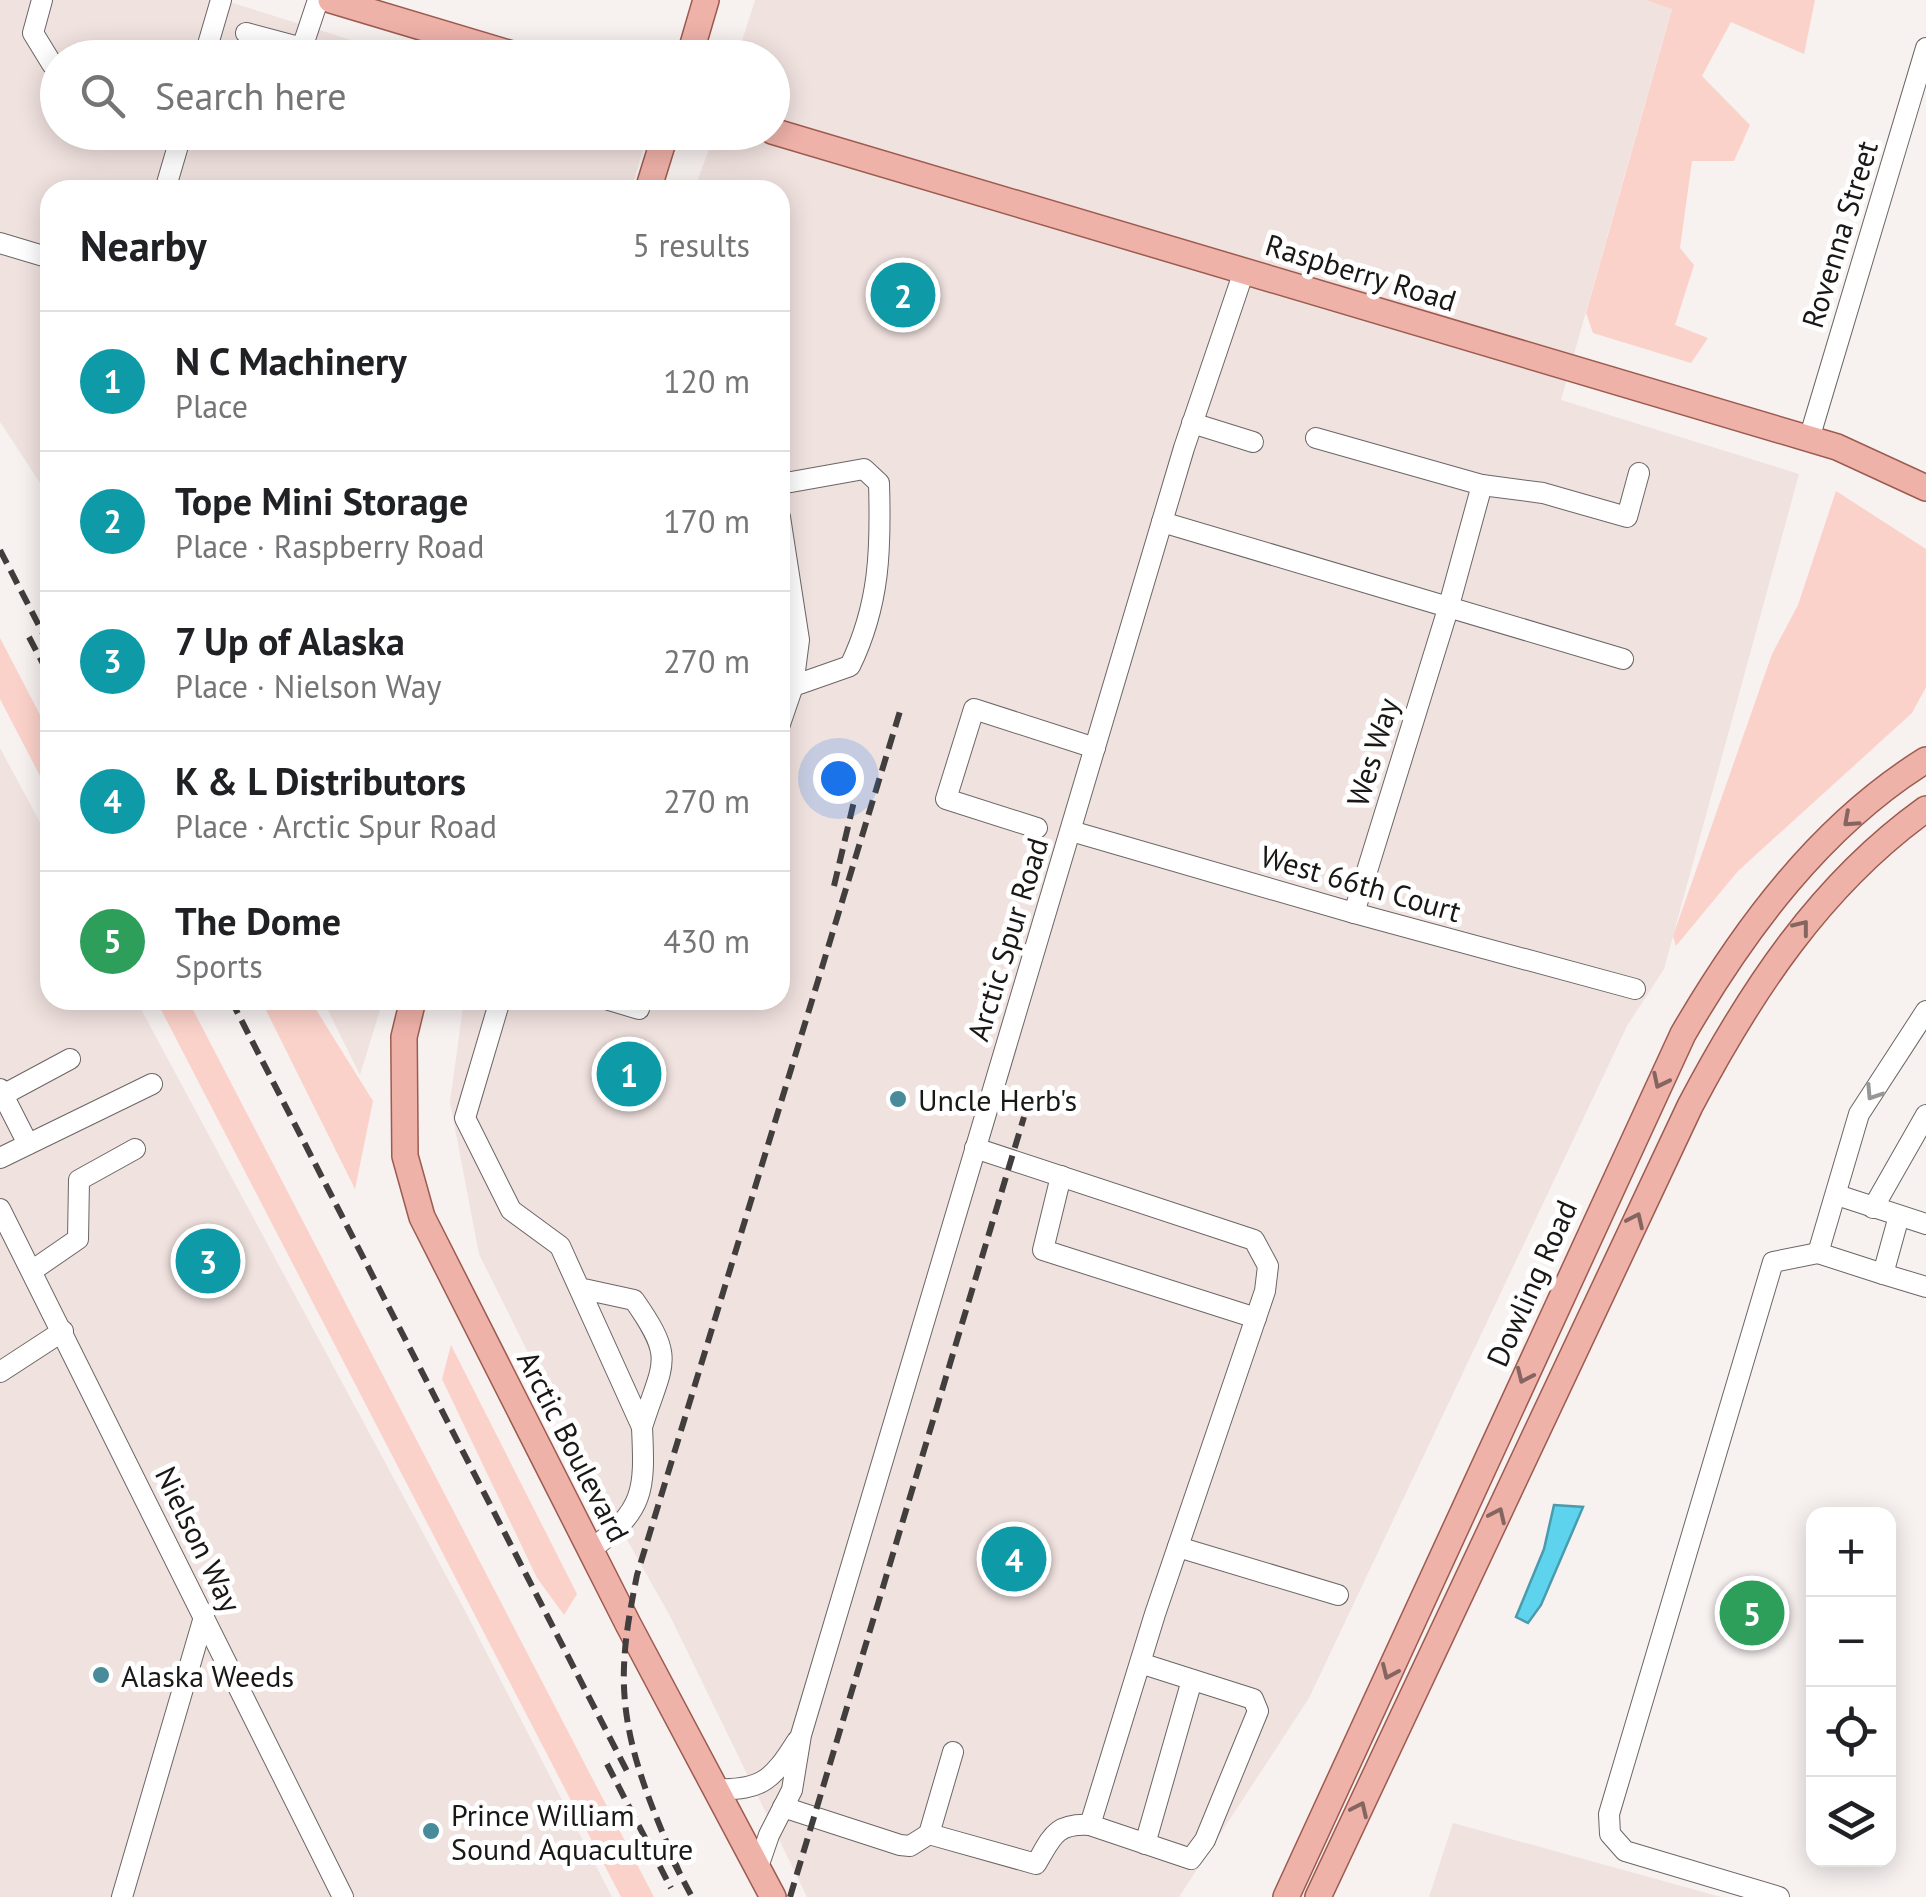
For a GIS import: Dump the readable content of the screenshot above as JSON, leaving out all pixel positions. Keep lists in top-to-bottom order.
{
  "streets": {
    "main road": ["Raspberry Road", "Dowling Road", "Arctic Boulevard"],
    "street": [
      "Rovenna Street",
      "Wes Way",
      "West 66th Court",
      "Arctic Spur Road",
      "Nielson Way"
    ]
  },
  "crossings": [
    ["Rovenna Street", "Raspberry Road"],
    ["Raspberry Road", "Arctic Spur Road"],
    ["Wes Way", "West 66th Court"],
    ["West 66th Court", "Arctic Spur Road"],
    ["Arctic Spur Road", "Arctic Boulevard"]
  ],
  "places": ["Uncle Herb's", "Alaska Weeds", "Prince William Sound Aquaculture"],
  "page": {
    "search": "Search here",
    "heading": ["Nearby", "5 results"],
    "pins": [
      "2",
      "1",
      "3",
      "4",
      "5"
    ],
    "list": [
      {
        "mark": "1",
        "name": "N C Machinery",
        "note": "Place",
        "value": "120 m"
      },
      {
        "mark": "2",
        "name": "Tope Mini Storage",
        "note": "Place · Raspberry Road",
        "value": "170 m"
      },
      {
        "mark": "3",
        "name": "7 Up of Alaska",
        "note": "Place · Nielson Way",
        "value": "270 m"
      },
      {
        "mark": "4",
        "name": "K & L Distributors",
        "note": "Place · Arctic Spur Road",
        "value": "270 m"
      },
      {
        "mark": "5",
        "name": "The Dome",
        "note": "Sports",
        "value": "430 m"
      }
    ],
    "map_buttons": ["+", "−"]
  }
}
